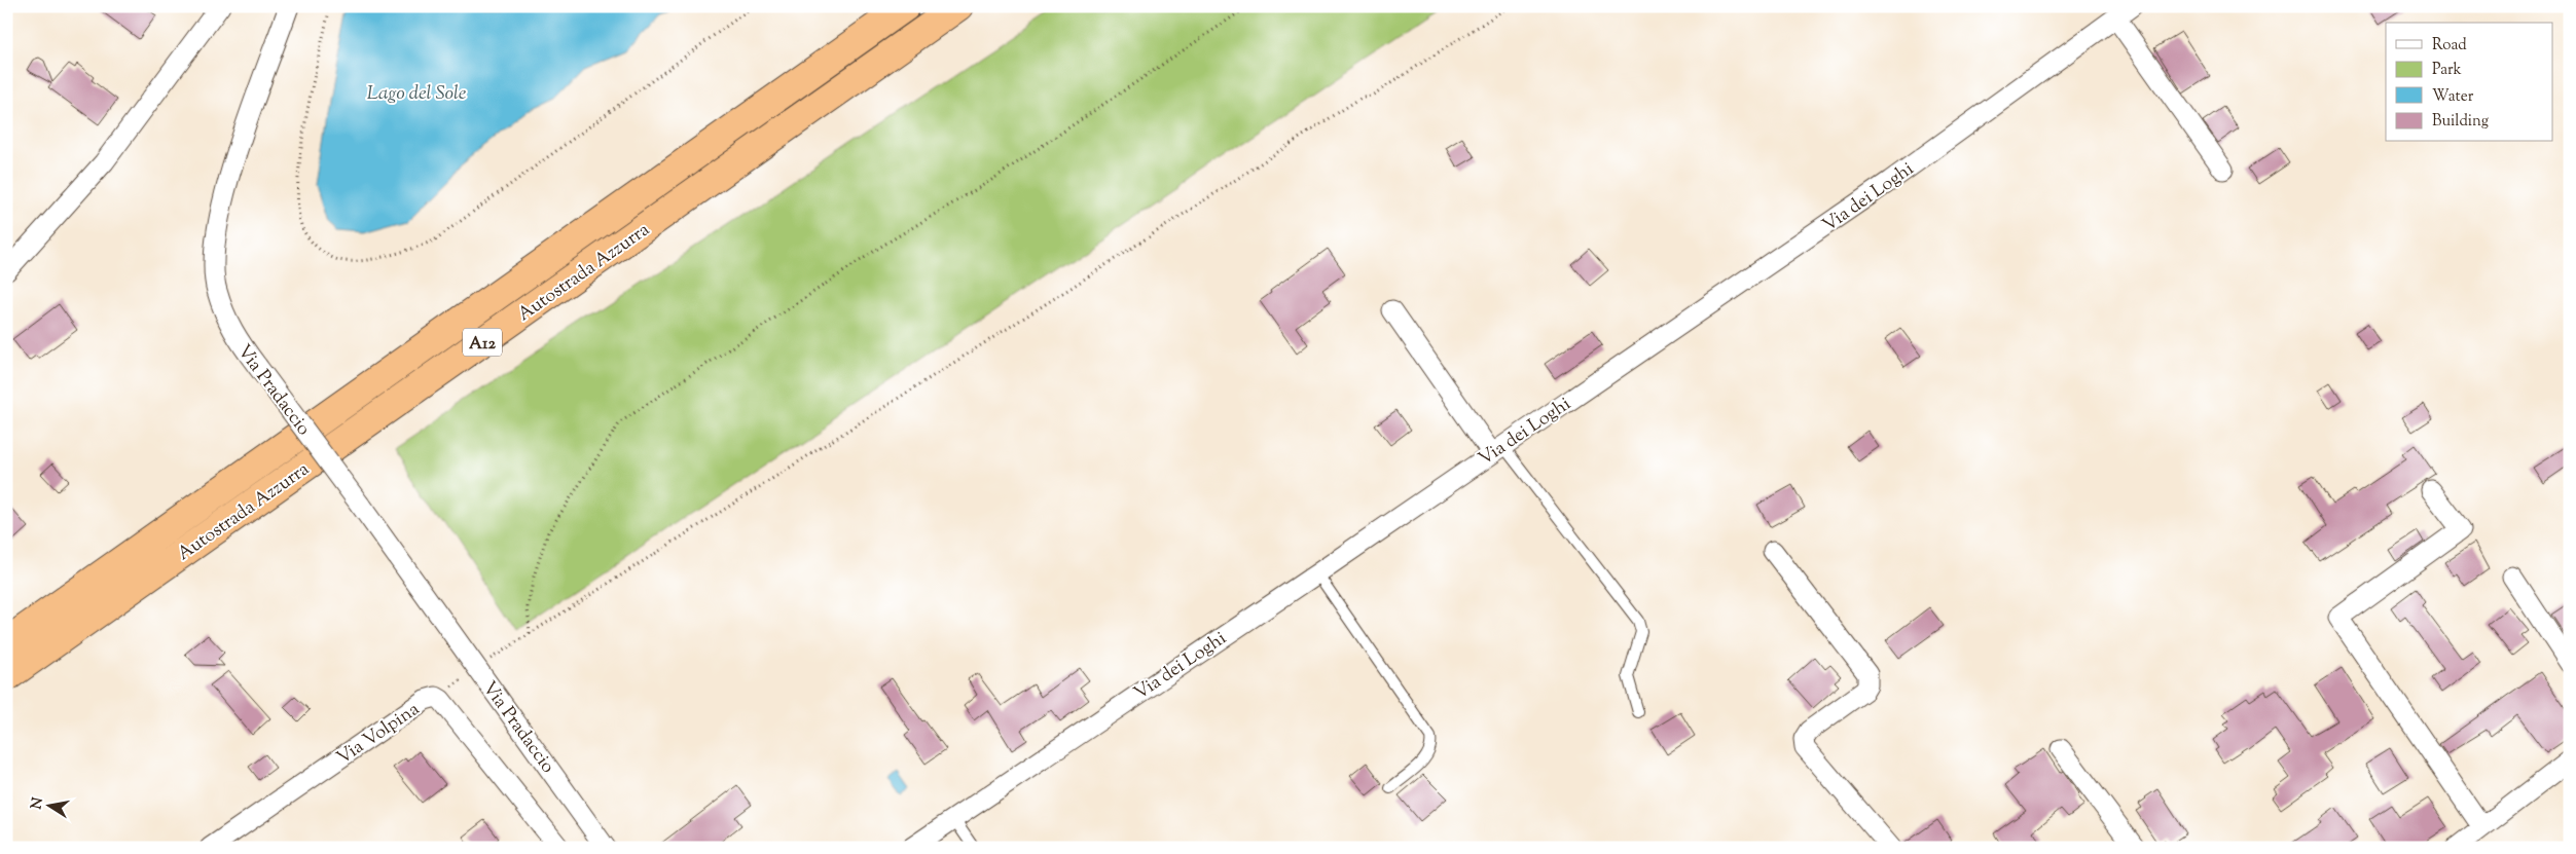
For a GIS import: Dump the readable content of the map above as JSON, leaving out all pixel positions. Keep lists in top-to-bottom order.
{
  "streets": {
    "highway": ["Autostrada Azzurra", "A12"],
    "street": ["Via dei Loghi", "Via Pradaccio", "Via Volpina"]
  },
  "water": ["Lago del Sole"],
  "legend": [
    "Road",
    "Park",
    "Water",
    "Building"
  ],
  "north": "left"
}
